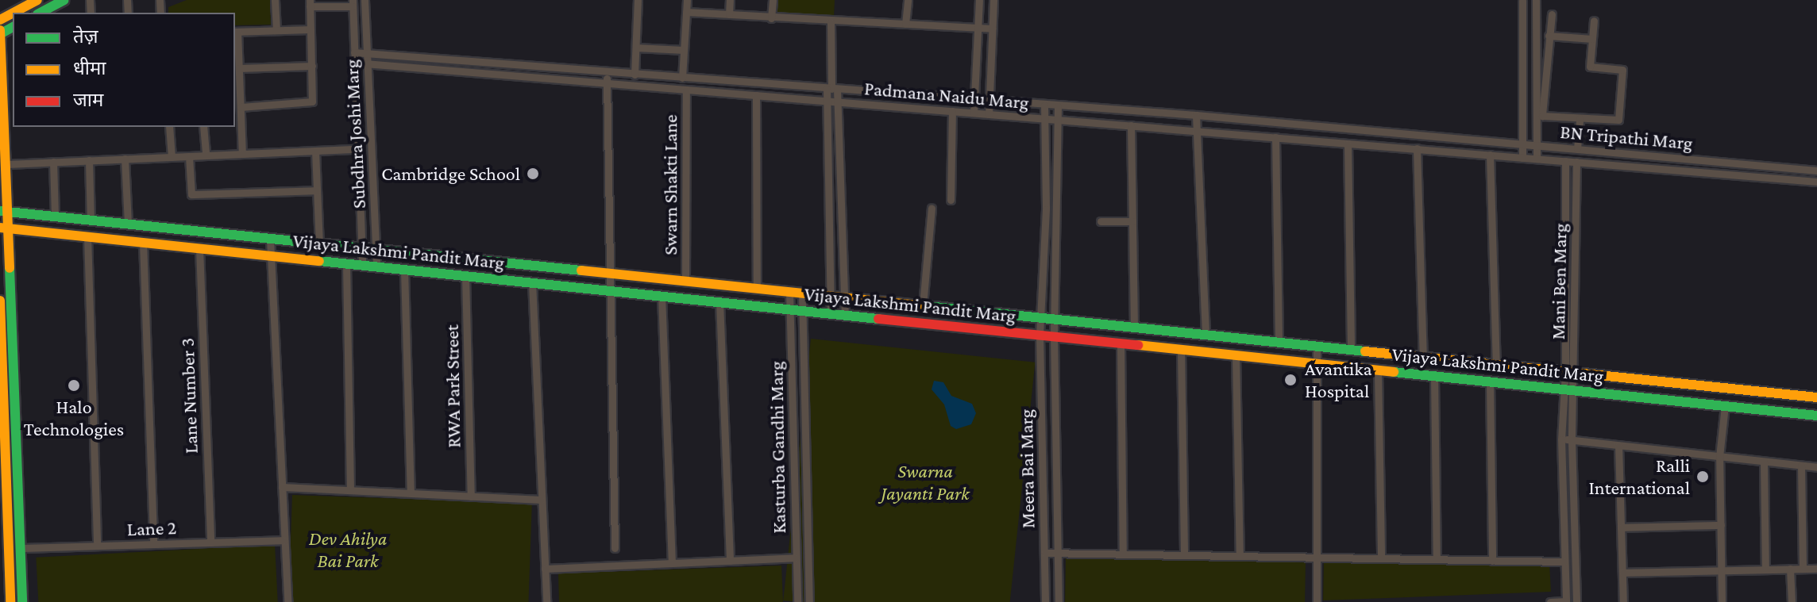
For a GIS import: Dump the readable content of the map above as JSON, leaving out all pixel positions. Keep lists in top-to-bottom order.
{
  "streets": {
    "street": [
      "Padmana Naidu Marg",
      "Subdhra Joshi Marg",
      "BN Tripathi Marg",
      "Swarn Shakti Lane",
      "Vijaya Lakshmi Pandit Marg",
      "Mani Ben Marg",
      "RWA Park Street",
      "Lane Number 3",
      "Kasturba Gandhi Marg",
      "Meera Bai Marg",
      "Lane 2"
    ]
  },
  "crossings": [
    ["Padmana Naidu Marg", "Subdhra Joshi Marg"],
    ["Padmana Naidu Marg", "BN Tripathi Marg"],
    ["Padmana Naidu Marg", "Swarn Shakti Lane"],
    ["Padmana Naidu Marg", "Meera Bai Marg"],
    ["Subdhra Joshi Marg", "Vijaya Lakshmi Pandit Marg"],
    ["BN Tripathi Marg", "Mani Ben Marg"],
    ["Swarn Shakti Lane", "Vijaya Lakshmi Pandit Marg"],
    ["Vijaya Lakshmi Pandit Marg", "Mani Ben Marg"],
    ["Vijaya Lakshmi Pandit Marg", "RWA Park Street"],
    ["Vijaya Lakshmi Pandit Marg", "Lane Number 3"],
    ["Vijaya Lakshmi Pandit Marg", "Kasturba Gandhi Marg"],
    ["Vijaya Lakshmi Pandit Marg", "Meera Bai Marg"],
    ["Lane Number 3", "Lane 2"]
  ],
  "parks": ["Swarna Jayanti Park", "Dev Ahilya Bai Park"],
  "places": [
    "Cambridge School",
    "Avantika Hospital",
    "Halo Technologies",
    "Ralli International"
  ],
  "legend": ["तेज़", "धीमा", "जाम"]
}
